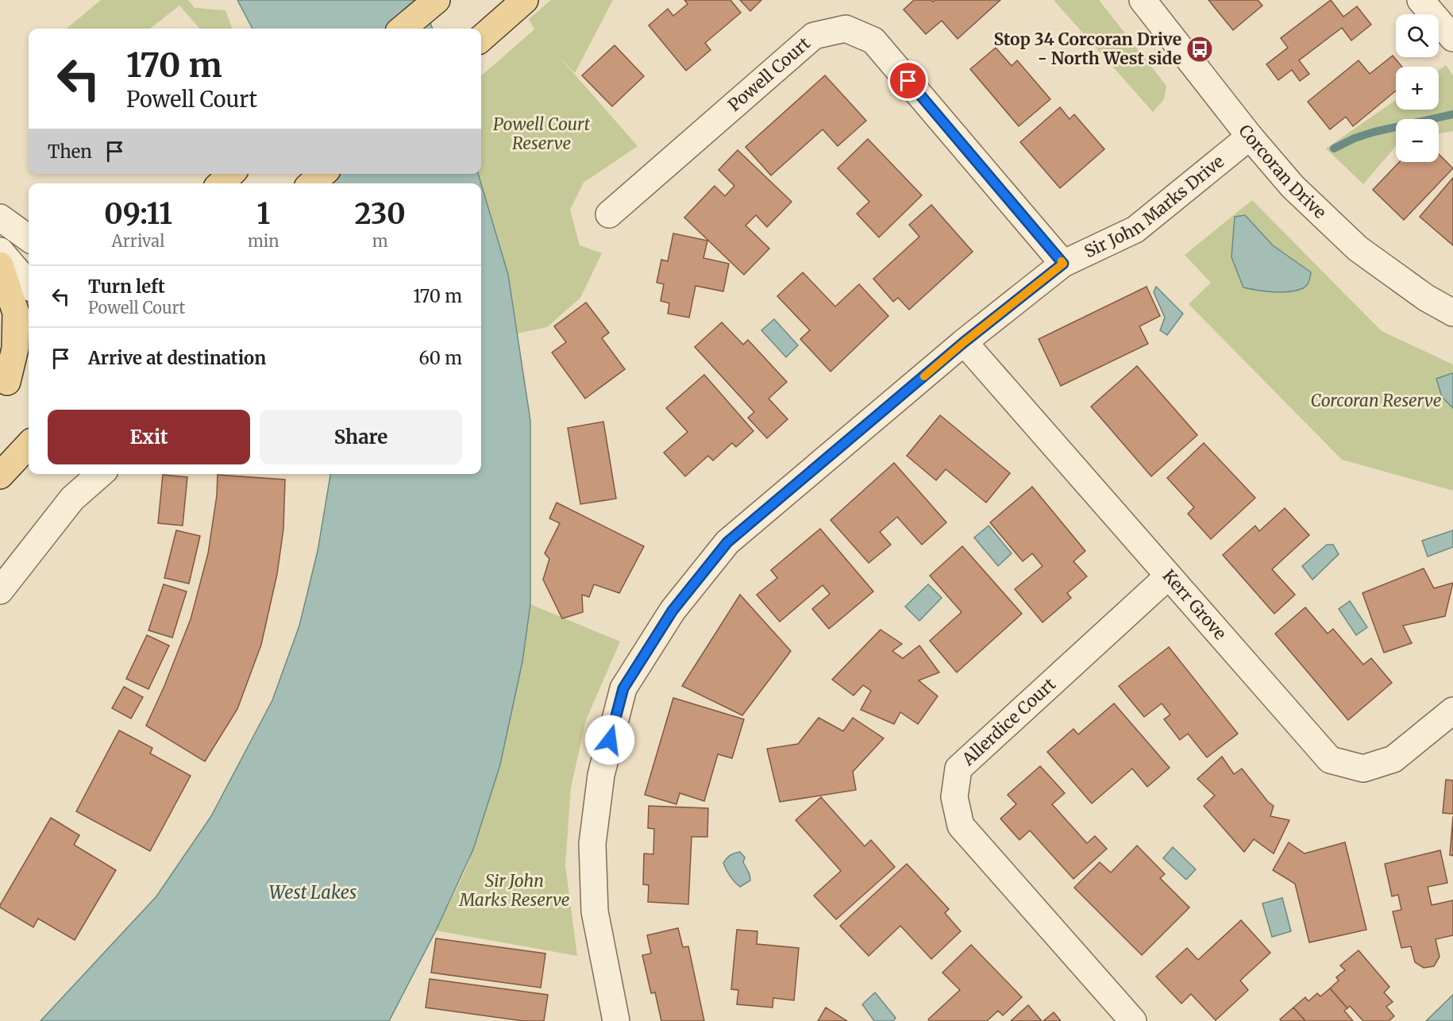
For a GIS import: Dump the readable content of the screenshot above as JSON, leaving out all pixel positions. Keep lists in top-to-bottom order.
{
  "streets": {
    "street": [
      "Powell Court",
      "Corcoran Drive",
      "Sir John Marks Drive",
      "Kerr Grove",
      "Allerdice Court"
    ]
  },
  "crossings": [
    ["Powell Court", "Sir John Marks Drive"],
    ["Corcoran Drive", "Sir John Marks Drive"],
    ["Sir John Marks Drive", "Kerr Grove"],
    ["Kerr Grove", "Allerdice Court"]
  ],
  "water": ["West Lakes"],
  "parks": ["Powell Court Reserve", "Corcoran Reserve", "Sir John Marks Reserve"],
  "places": {
    "bus stop": ["Stop 34 Corcoran Drive - North West side"]
  },
  "page": {
    "map_buttons": ["+", "−"],
    "turn": ["170 m", "Powell Court"],
    "then": "Then",
    "eta": [
      "09:11",
      "Arrival",
      "1",
      "min",
      "230",
      "m"
    ],
    "list": [
      {
        "name": "Turn left",
        "note": "Powell Court",
        "value": "170 m"
      },
      {
        "name": "Arrive at destination",
        "value": "60 m"
      }
    ],
    "buttons": ["Exit", "Share"]
  }
}
